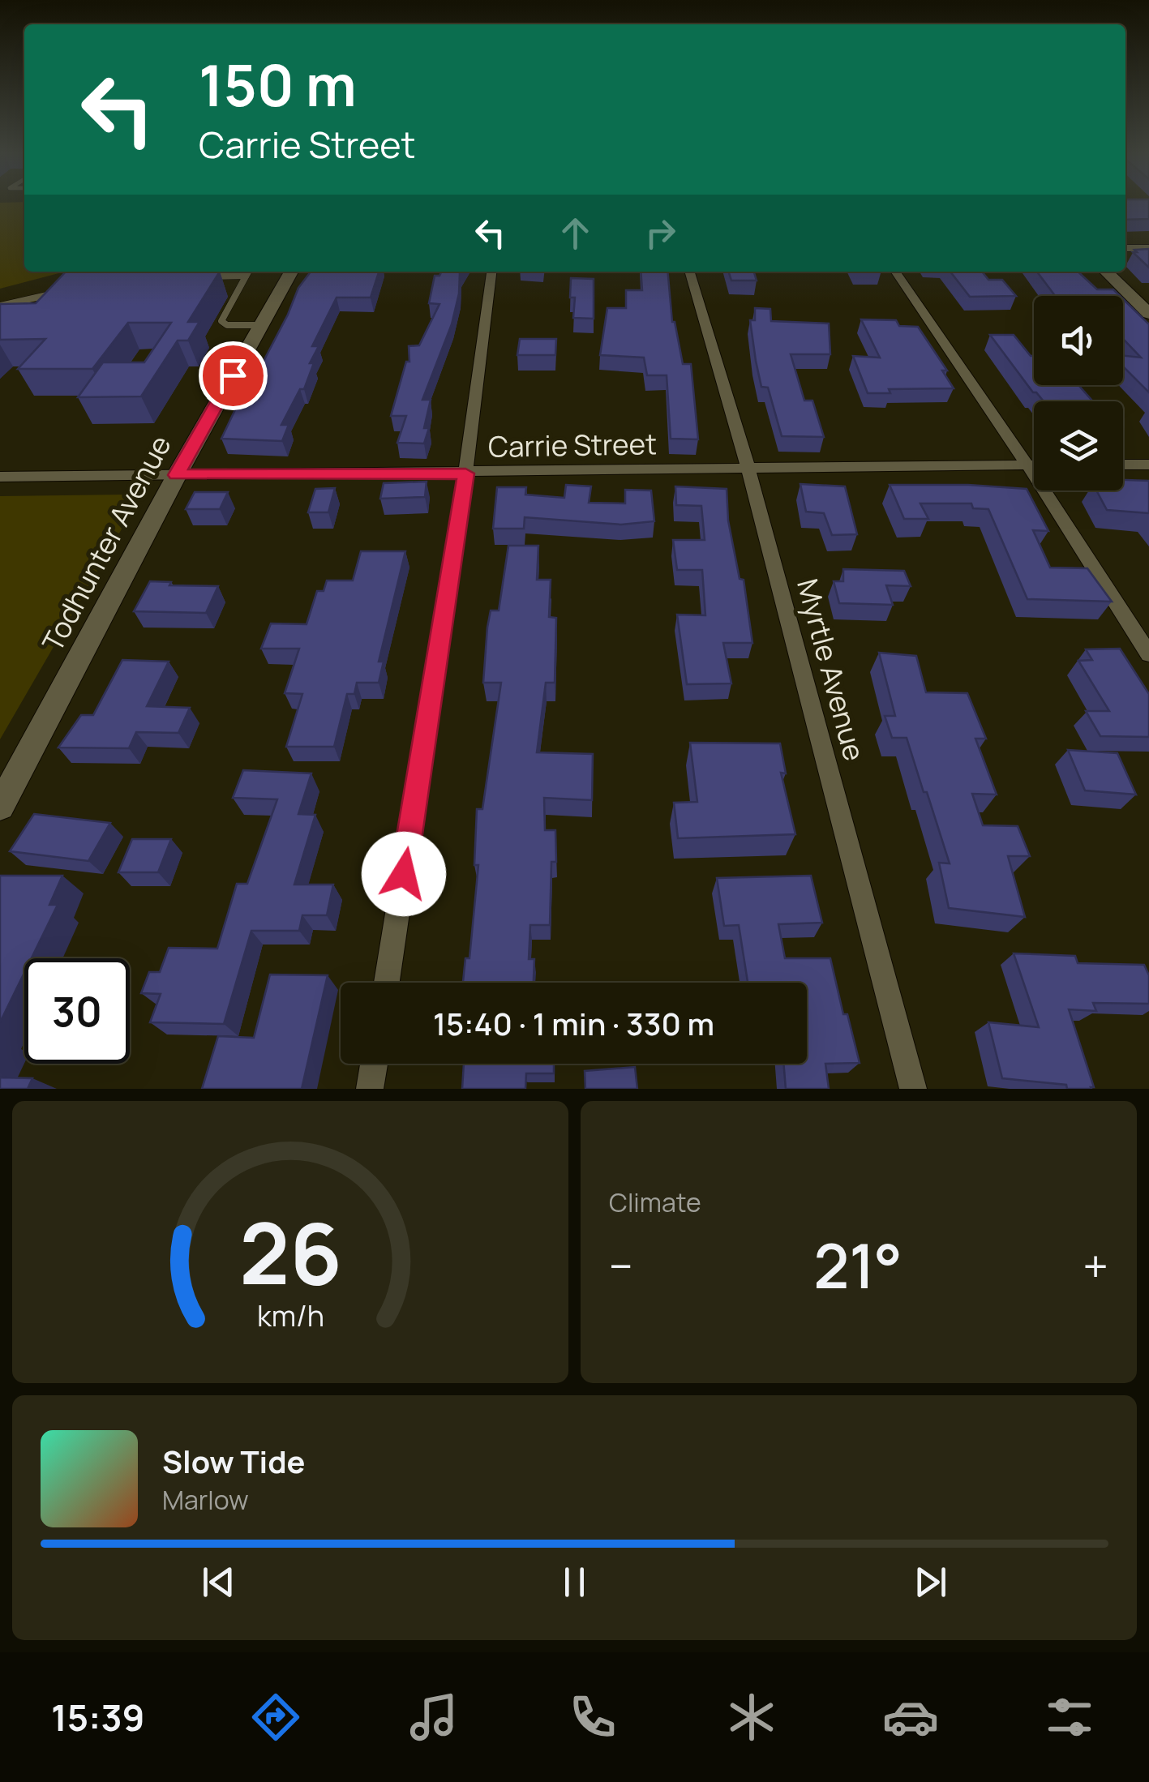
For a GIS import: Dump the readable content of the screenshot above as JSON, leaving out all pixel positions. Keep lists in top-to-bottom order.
{
  "streets": {
    "street": ["Carrie Street", "Todhunter Avenue", "Myrtle Avenue"]
  },
  "crossings": [
    ["Carrie Street", "Todhunter Avenue"],
    ["Carrie Street", "Myrtle Avenue"]
  ],
  "page": {
    "turn": ["150 m", "Carrie Street"],
    "limit": "30",
    "trip": "15:40 · 1 min · 330 m",
    "tile": "Climate",
    "heat": ["−", "21°", "+"],
    "song": ["Slow Tide", "Marlow"],
    "tabs": "15:39",
    "gauge": ["26", "km/h"]
  }
}
